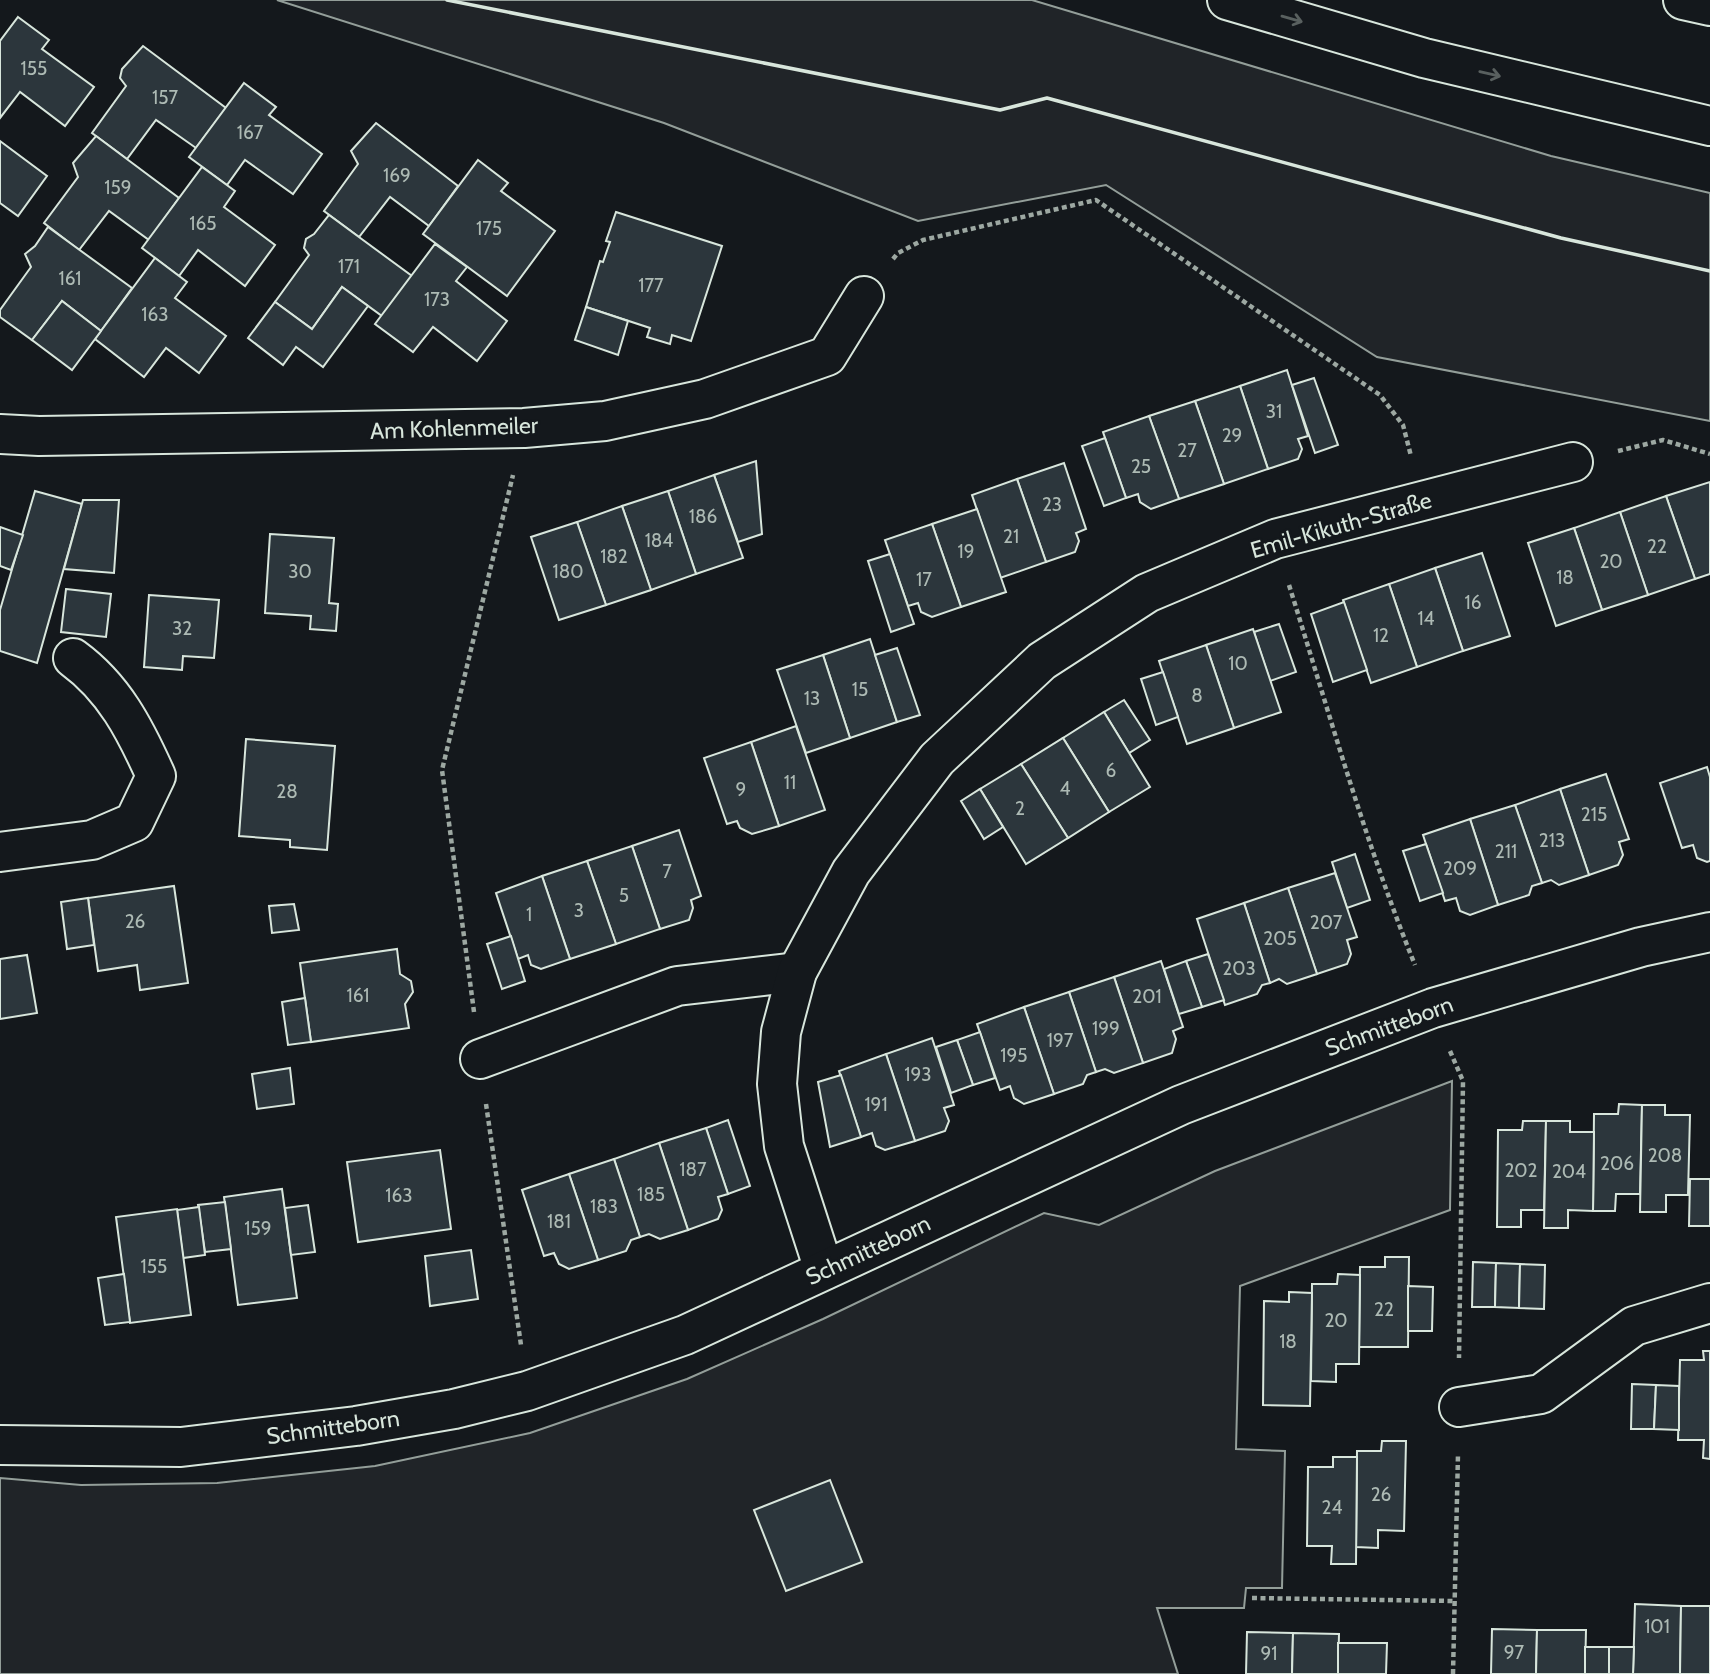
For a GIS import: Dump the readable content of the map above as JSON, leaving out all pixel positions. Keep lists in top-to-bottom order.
{
  "streets": {
    "main road": ["Am Kohlenmeiler", "Emil-Kikuth-Straße", "Schmitteborn"]
  },
  "crossings": [
    ["Emil-Kikuth-Straße", "Schmitteborn"]
  ],
  "house_numbers": [
    "155",
    "157",
    "167",
    "169",
    "159",
    "165",
    "175",
    "171",
    "161",
    "177",
    "173",
    "163",
    "31",
    "29",
    "27",
    "25",
    "23",
    "186",
    "21",
    "184",
    "22",
    "19",
    "182",
    "20",
    "30",
    "180",
    "18",
    "17",
    "16",
    "14",
    "32",
    "12",
    "10",
    "15",
    "8",
    "13",
    "6",
    "11",
    "4",
    "9",
    "28",
    "2",
    "215",
    "213",
    "211",
    "209",
    "7",
    "5",
    "3",
    "1",
    "26",
    "207",
    "205",
    "203",
    "161",
    "201",
    "199",
    "197",
    "195",
    "193",
    "191",
    "208",
    "206",
    "187",
    "202",
    "204",
    "185",
    "163",
    "183",
    "181",
    "159",
    "155",
    "22",
    "20",
    "18",
    "26",
    "24",
    "101",
    "97",
    "91"
  ]
}
